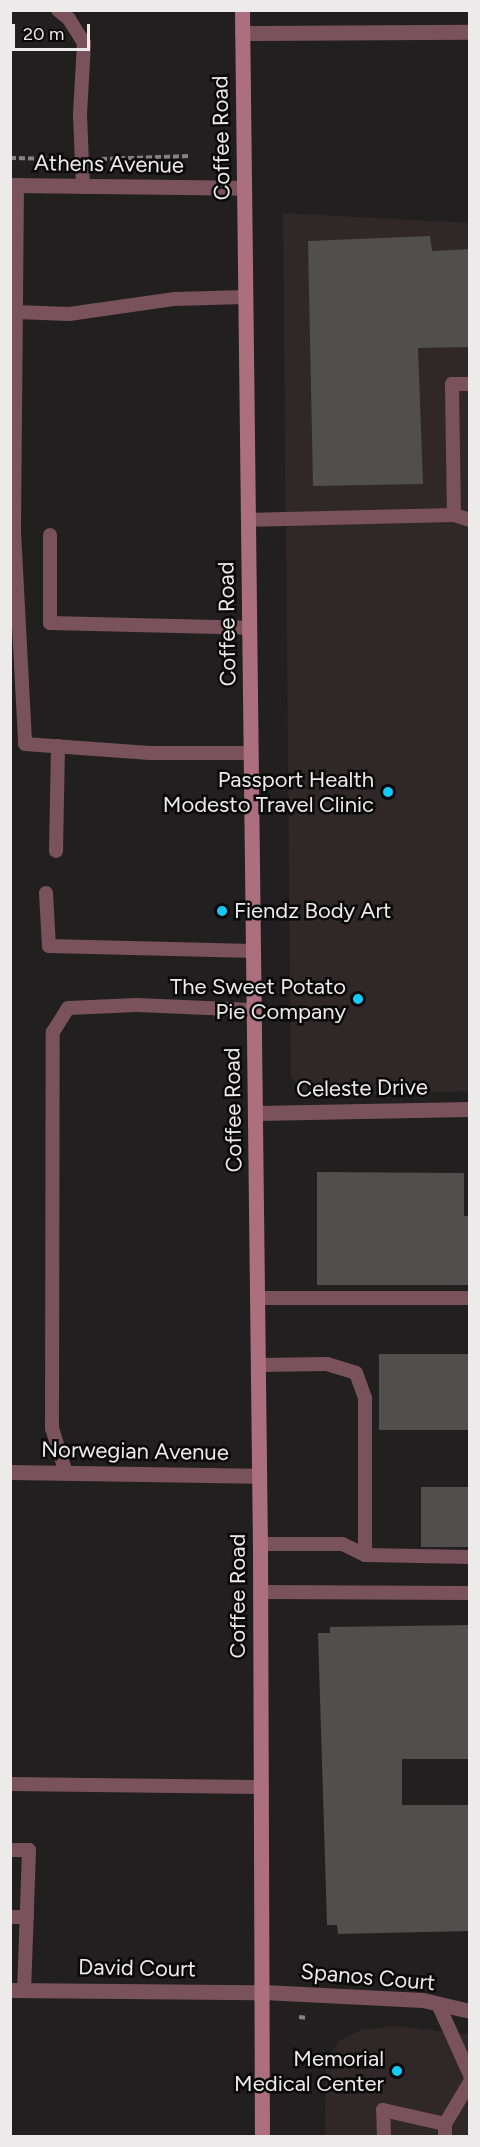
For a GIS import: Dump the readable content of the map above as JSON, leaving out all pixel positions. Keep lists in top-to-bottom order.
{
  "streets": {
    "main road": ["Coffee Road"],
    "street": [
      "Athens Avenue",
      "Celeste Drive",
      "Norwegian Avenue",
      "David Court",
      "Spanos Court"
    ]
  },
  "crossings": [
    ["Coffee Road", "Athens Avenue"],
    ["Coffee Road", "Celeste Drive"],
    ["Coffee Road", "Norwegian Avenue"],
    ["Coffee Road", "David Court"],
    ["Coffee Road", "Spanos Court"],
    ["David Court", "Spanos Court"]
  ],
  "places": [
    "Passport Health Modesto Travel Clinic",
    "Fiendz Body Art",
    "The Sweet Potato Pie Company",
    "Memorial Medical Center"
  ],
  "scale_bar": "20 m"
}
